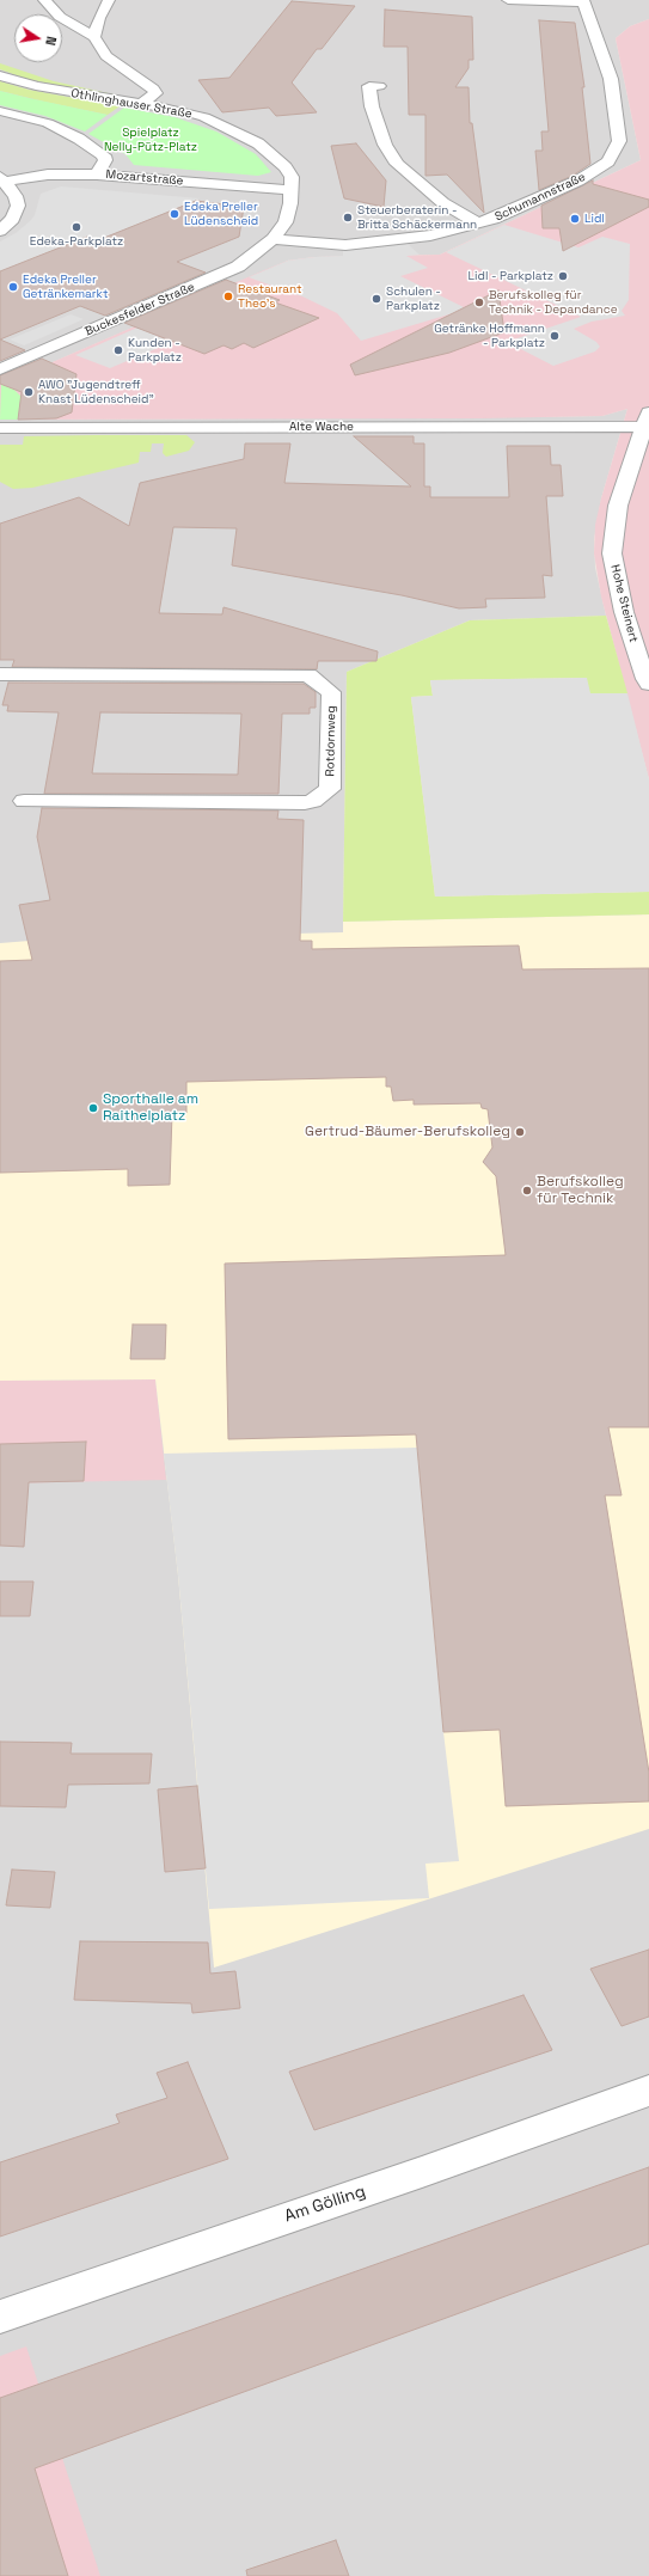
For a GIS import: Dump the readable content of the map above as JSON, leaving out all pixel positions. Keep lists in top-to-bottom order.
{
  "streets": {
    "street": [
      "Othlinghauser Straße",
      "Mozartstraße",
      "Schumannstraße",
      "Buckesfelder Straße",
      "Alte Wache",
      "Hohe Steinert",
      "Rotdornweg",
      "Am Gölling"
    ]
  },
  "crossings": [
    ["Othlinghauser Straße", "Mozartstraße"],
    ["Othlinghauser Straße", "Schumannstraße"],
    ["Othlinghauser Straße", "Buckesfelder Straße"],
    ["Schumannstraße", "Buckesfelder Straße"],
    ["Alte Wache", "Hohe Steinert"]
  ],
  "parks": ["Spielplatz Nelly-Pütz-Platz"],
  "places": [
    "Edeka Preller Lüdenscheid",
    "Steuerberaterin - Britta Schäckermann",
    "Lidl",
    "Edeka-Parkplatz",
    "Lidl - Parkplatz",
    "Edeka Preller Getränkemarkt",
    "Restaurant Theo's",
    "Schulen - Parkplatz",
    "Berufskolleg für Technik - Depandance",
    "Getränke Hoffmann - Parkplatz",
    "Kunden - Parkplatz",
    "AWO \"Jugendtreff Knast Lüdenscheid\"",
    "Sporthalle am Raithelplatz",
    "Gertrud-Bäumer-Berufskolleg",
    "Berufskolleg für Technik"
  ],
  "north": "right"
}
